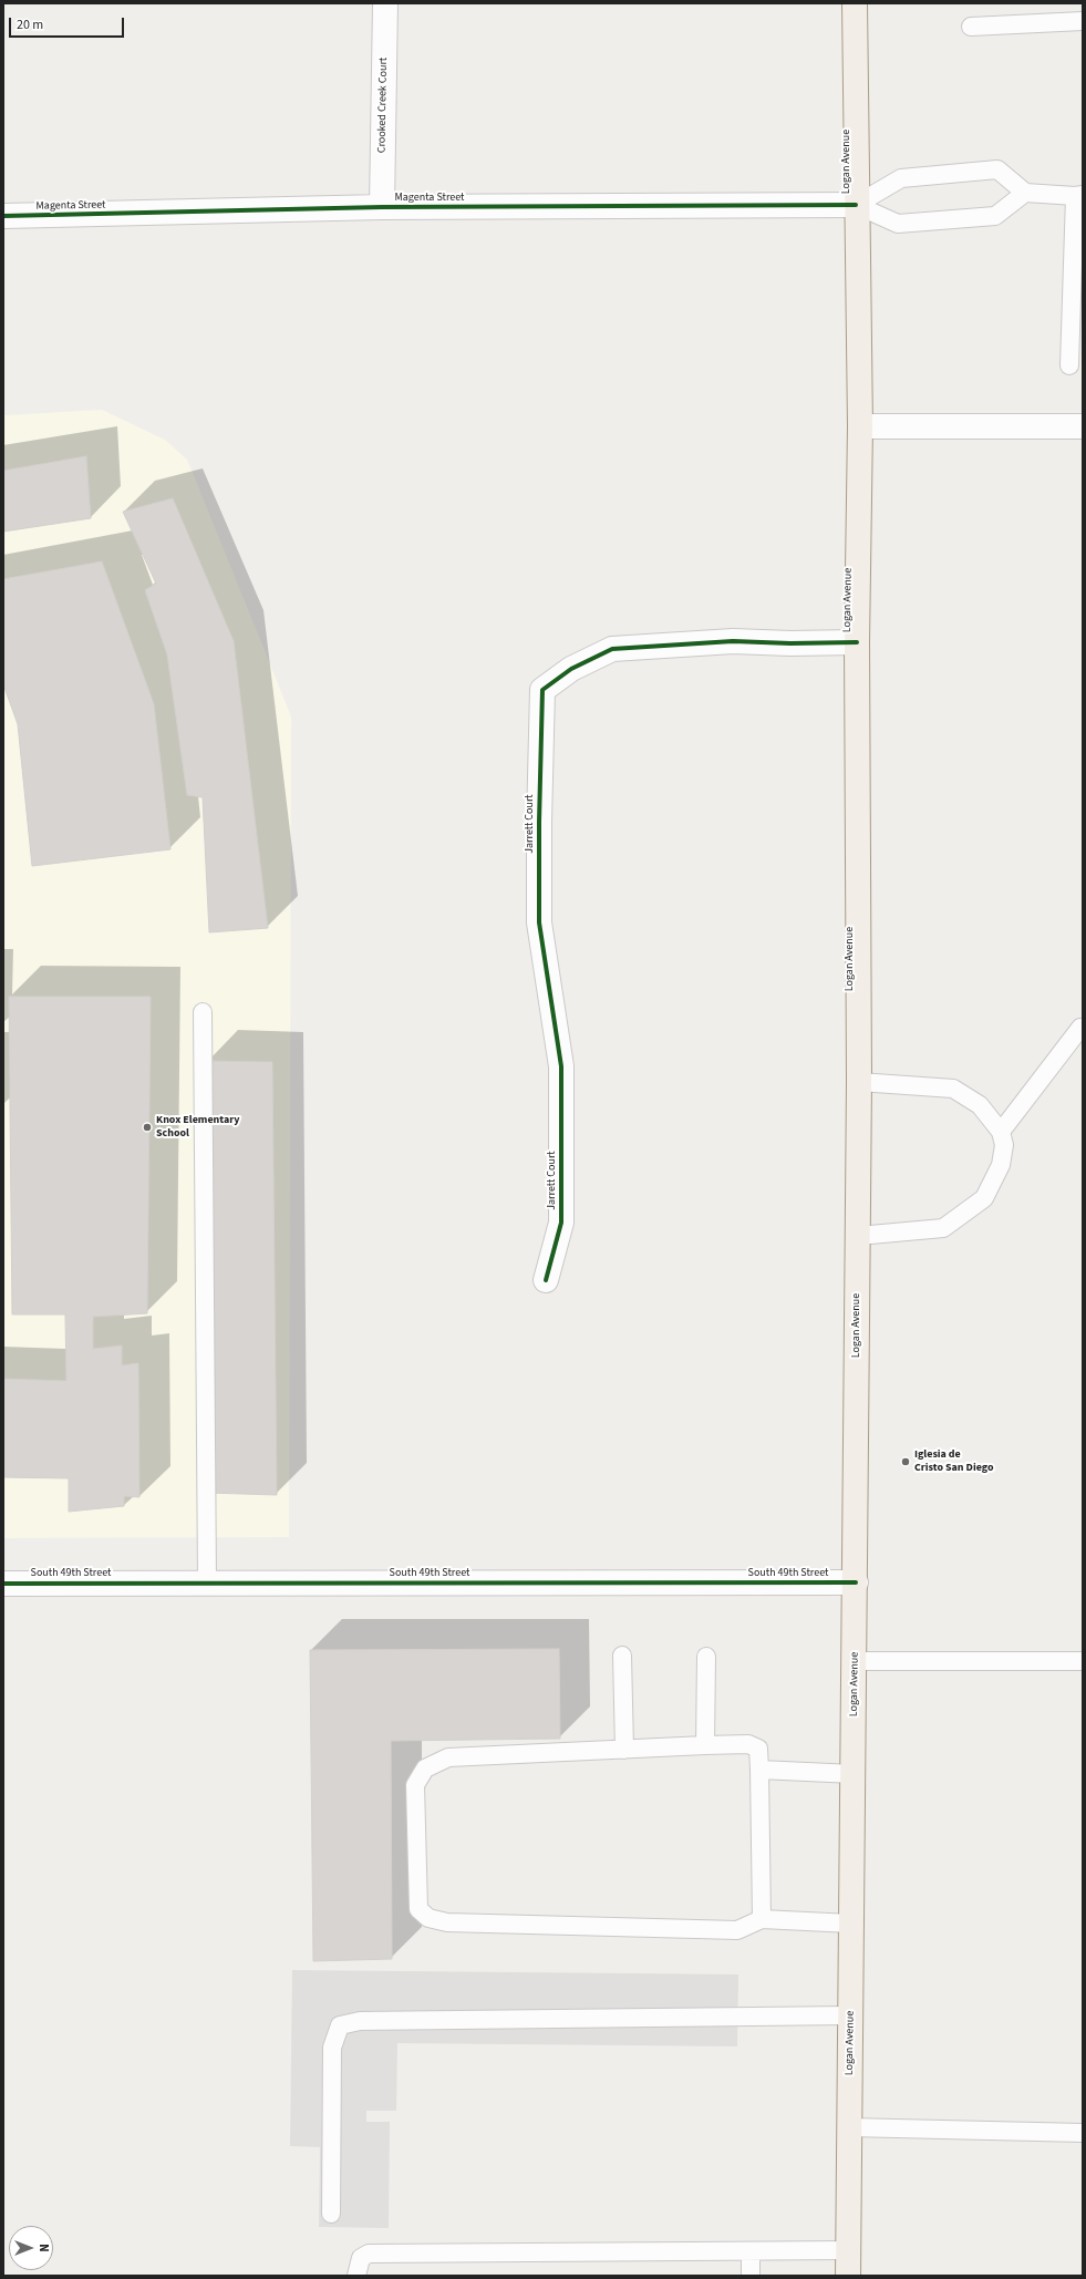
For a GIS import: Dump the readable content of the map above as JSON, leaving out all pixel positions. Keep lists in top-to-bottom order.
{
  "streets": {
    "main road": ["Logan Avenue"],
    "street": [
      "Crooked Creek Court",
      "Magenta Street",
      "Jarrett Court",
      "South 49th Street"
    ]
  },
  "crossings": [
    ["Crooked Creek Court", "Magenta Street"],
    ["Logan Avenue", "Magenta Street"],
    ["Logan Avenue", "Jarrett Court"],
    ["Logan Avenue", "South 49th Street"]
  ],
  "places": ["Knox Elementary School", "Iglesia de Cristo San Diego"],
  "scale_bar": "20 m",
  "north": "right"
}
